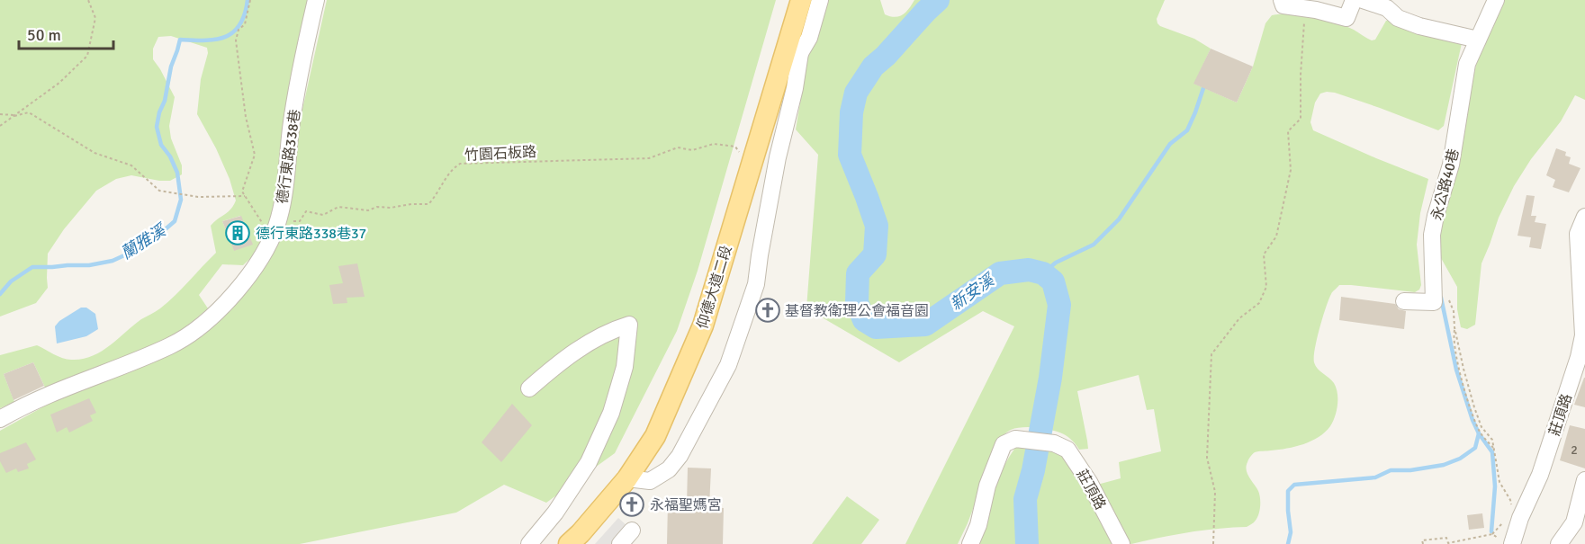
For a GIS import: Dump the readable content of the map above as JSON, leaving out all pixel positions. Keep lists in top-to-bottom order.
{
  "streets": {
    "main road": ["仰德大道二段"],
    "street": ["德行東路338巷", "永公路40巷", "莊頂路"],
    "path": ["竹園石板路"]
  },
  "crossings": [
    ["竹園石板路", "德行東路338巷"]
  ],
  "water": ["蘭雅溪", "新安溪"],
  "places": {
    "building": ["德行東路338巷37"],
    "church": ["基督教衛理公會福音園", "永福聖媽宮"]
  },
  "house_numbers": ["2"],
  "scale_bar": "50 m"
}
